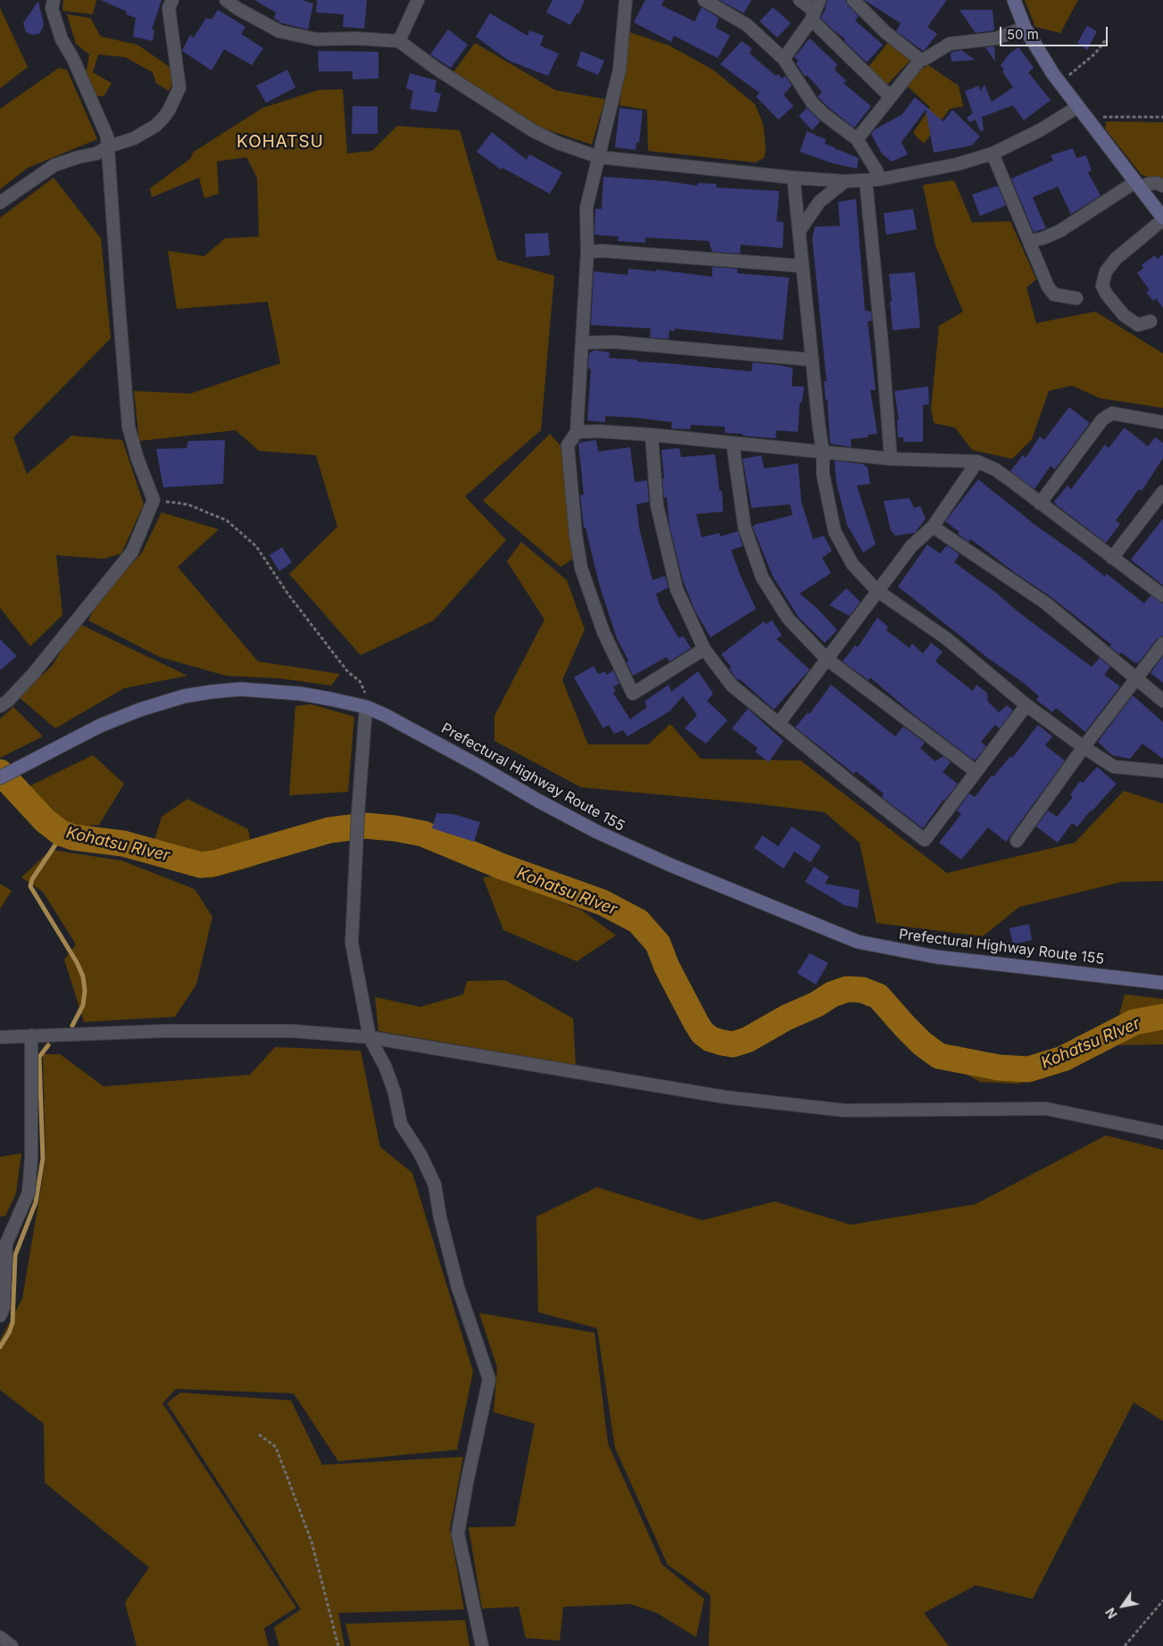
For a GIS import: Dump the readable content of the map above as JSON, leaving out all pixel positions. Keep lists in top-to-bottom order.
{
  "streets": {
    "main road": ["Prefectural Highway Route 155"]
  },
  "districts": ["KOHATSU"],
  "water": ["Kohatsu RIver"],
  "scale_bar": "50 m",
  "north": "bottom left"
}
